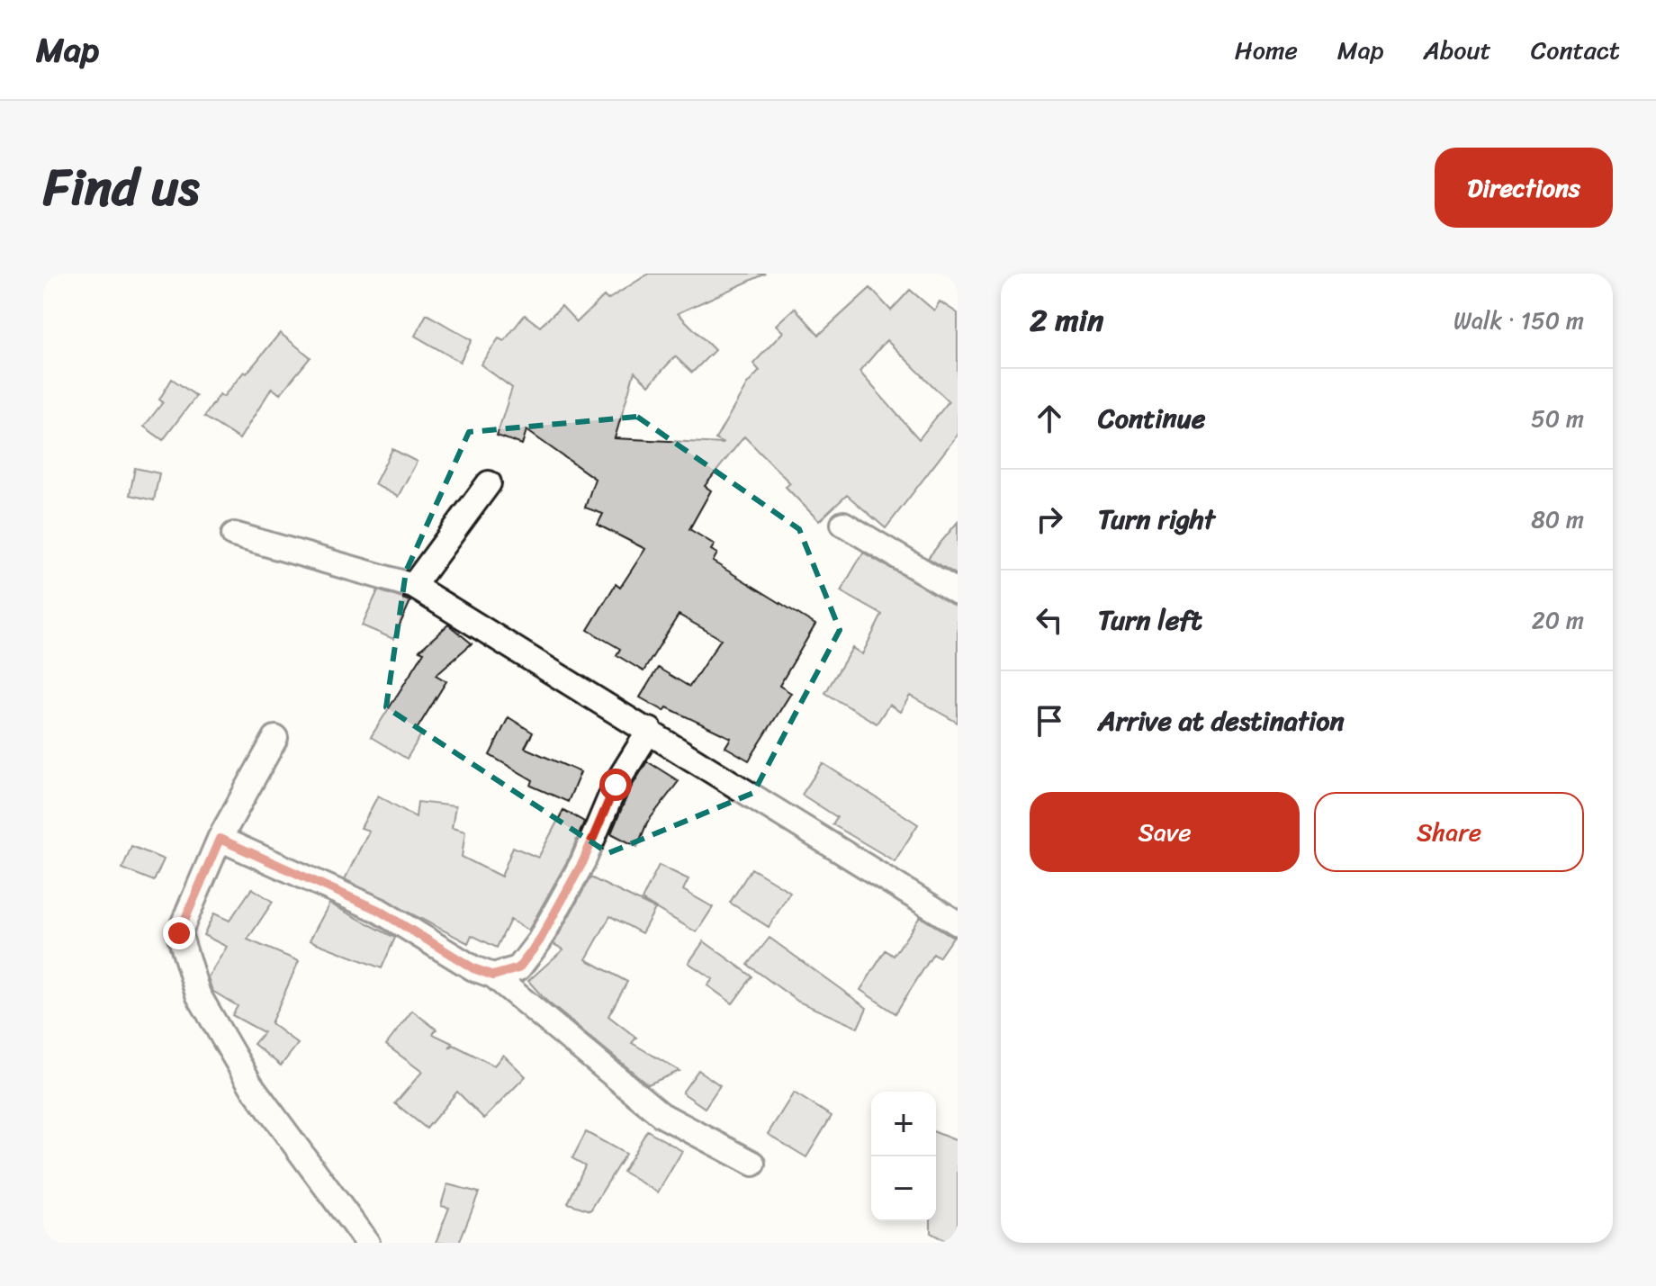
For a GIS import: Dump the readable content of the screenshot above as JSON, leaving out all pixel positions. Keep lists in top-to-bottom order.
{
  "page": {
    "header": "Map",
    "nav": [
      "Home",
      "Map",
      "About",
      "Contact"
    ],
    "title": "Find us",
    "buttons": [
      "Directions",
      ["Save", "Share"]
    ],
    "heading": ["2 min", "Walk · 150 m"],
    "list": [
      ["Continue", "50 m"],
      ["Turn right", "80 m"],
      ["Turn left", "20 m"],
      "Arrive at destination"
    ],
    "map_buttons": ["+", "−"]
  }
}
